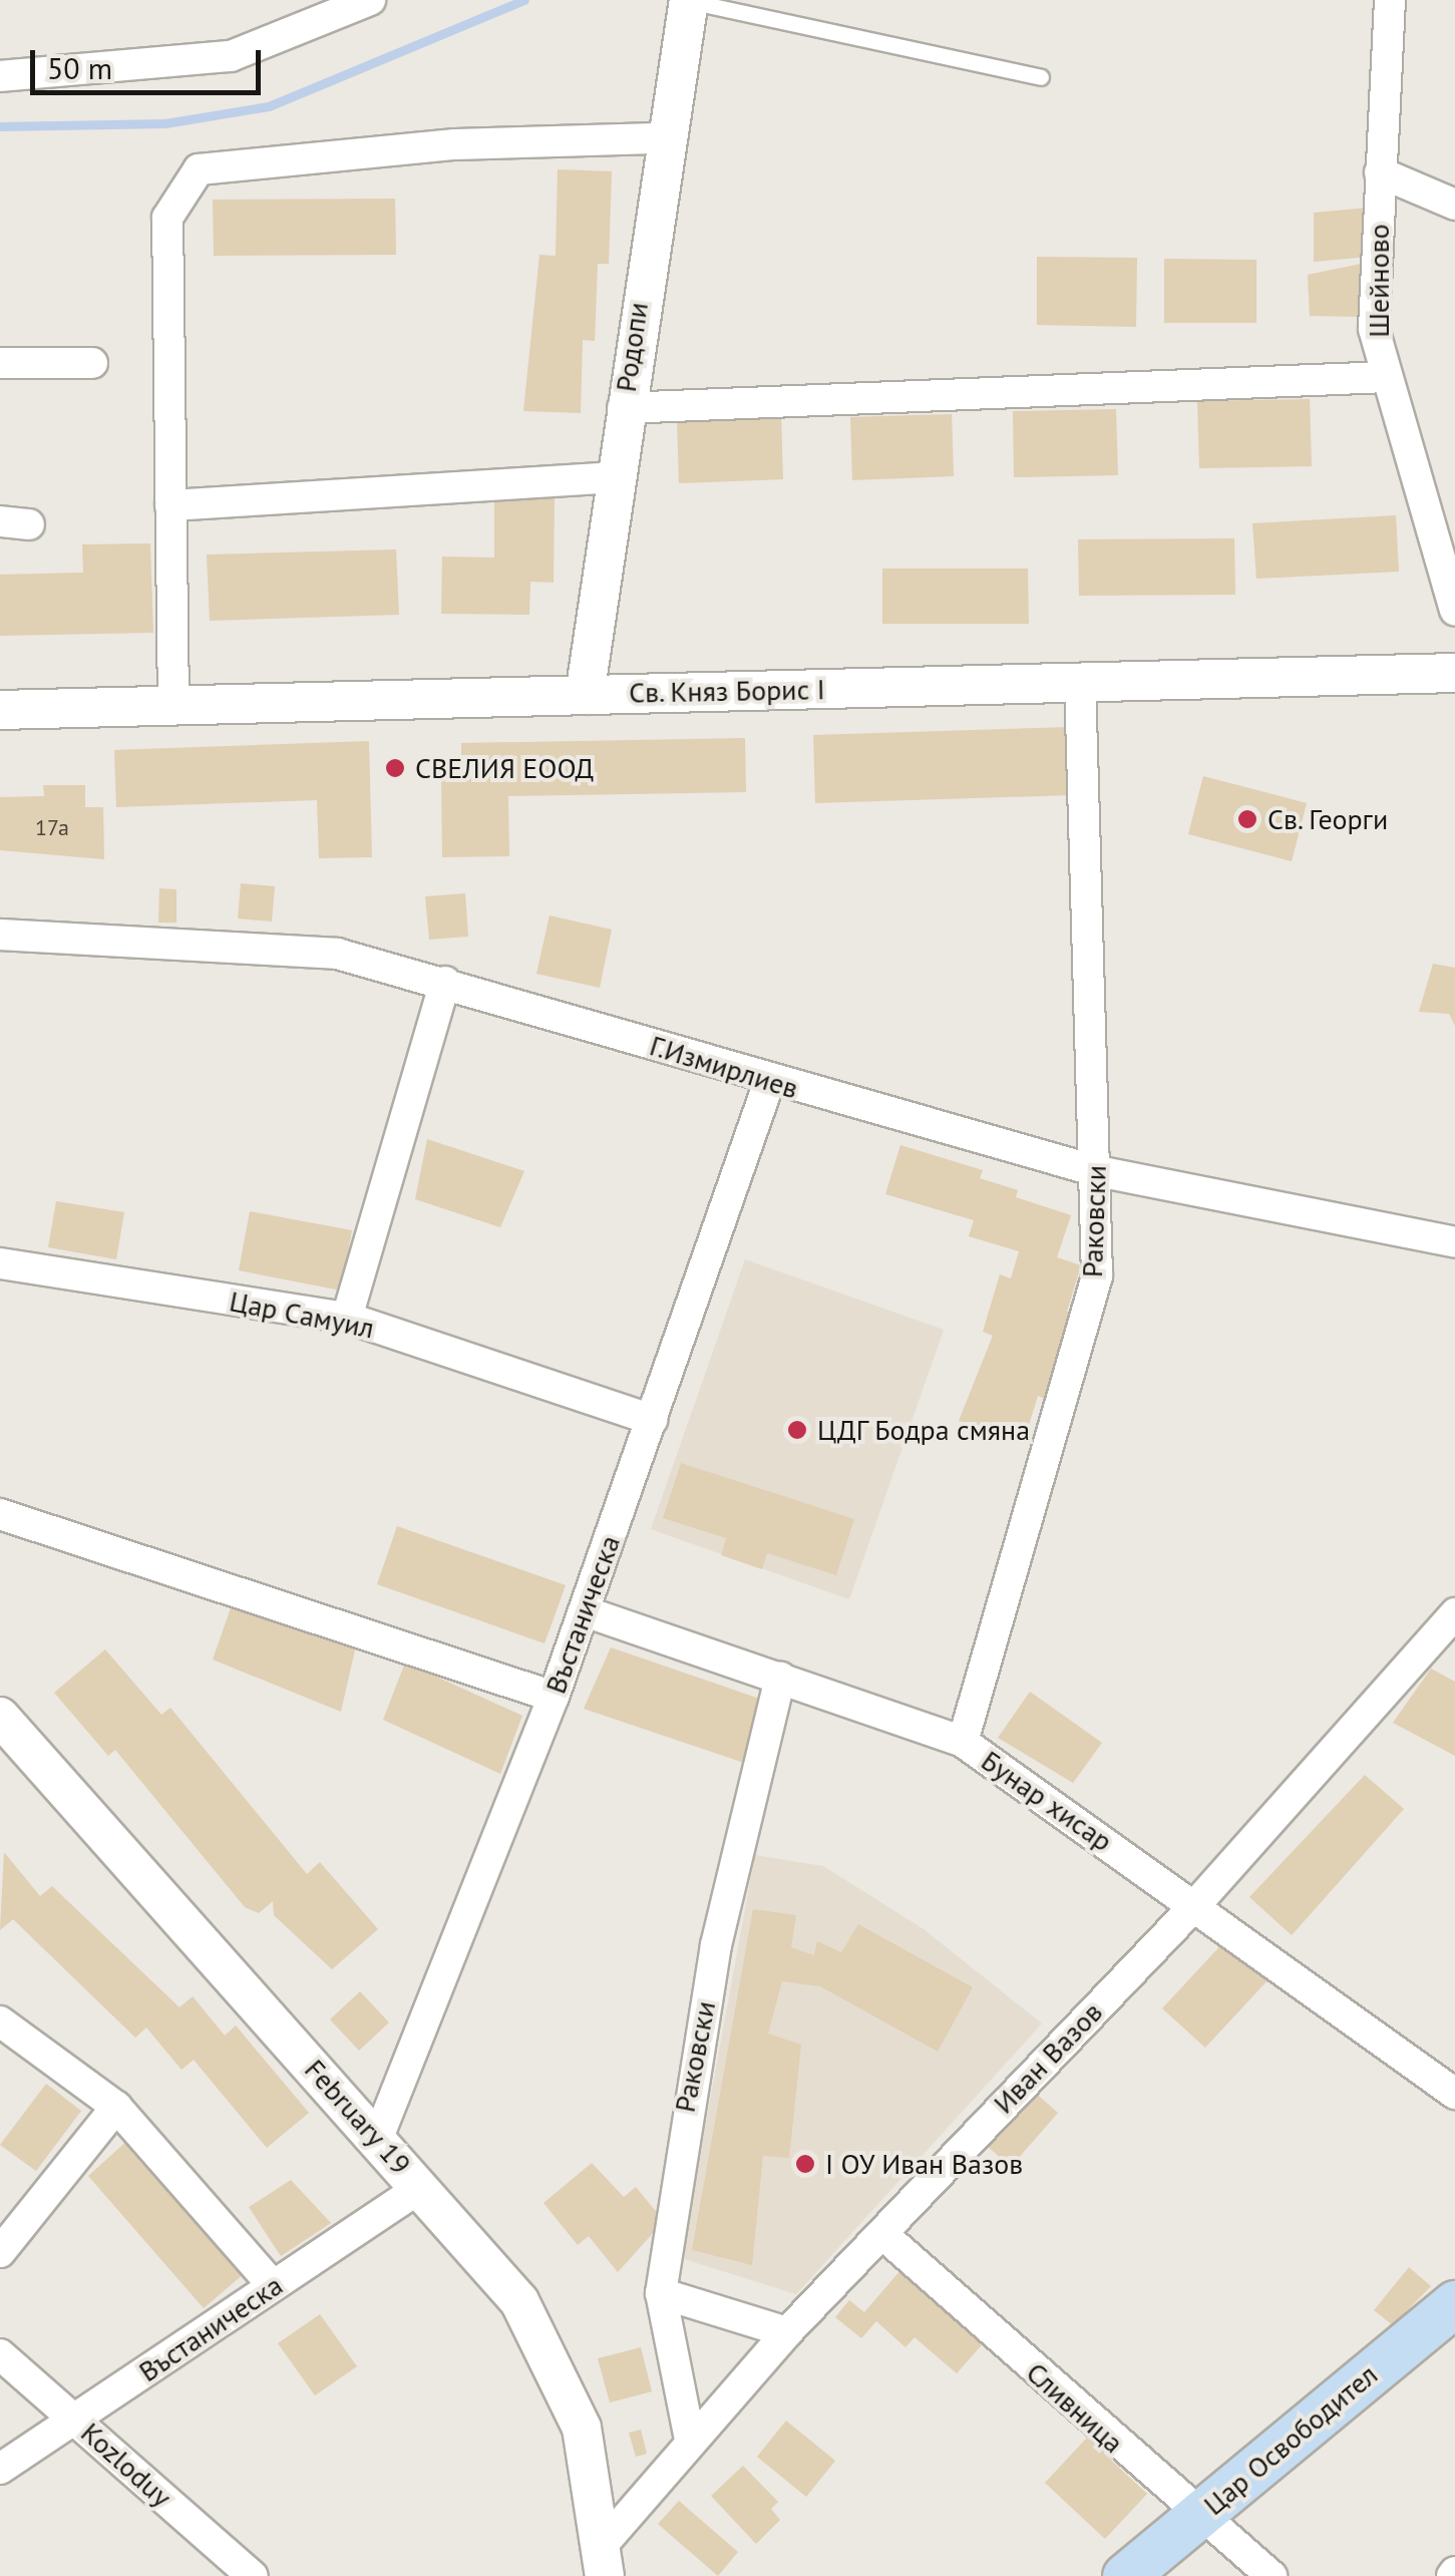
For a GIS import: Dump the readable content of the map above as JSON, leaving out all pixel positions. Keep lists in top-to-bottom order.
{
  "streets": {
    "main road": ["Цар Освободител"],
    "street": [
      "Шейново",
      "Родопи",
      "Св. Княз Борис I",
      "Г.Измирлиев",
      "Раковски",
      "Цар Самуил",
      "Въстаническа",
      "Бунар хисар",
      "Иван Вазов",
      "February 19",
      "Сливница",
      "Kozloduy"
    ]
  },
  "crossings": [
    ["Родопи", "Св. Княз Борис I"],
    ["Св. Княз Борис I", "Раковски"],
    ["Г.Измирлиев", "Раковски"],
    ["Г.Измирлиев", "Въстаническа"],
    ["Раковски", "Бунар хисар"],
    ["Раковски", "Иван Вазов"],
    ["Цар Самуил", "Въстаническа"],
    ["Въстаническа", "Бунар хисар"],
    ["Въстаническа", "February 19"],
    ["Въстаническа", "Kozloduy"],
    ["Бунар хисар", "Иван Вазов"],
    ["Иван Вазов", "February 19"],
    ["Иван Вазов", "Сливница"],
    ["Сливница", "Цар Освободител"]
  ],
  "places": [
    "СВЕЛИЯ ЕООД",
    "Св. Георги",
    "ЦДГ Бодра смяна",
    "I ОУ Иван Вазов"
  ],
  "house_numbers": ["17a"],
  "scale_bar": "50 m"
}
